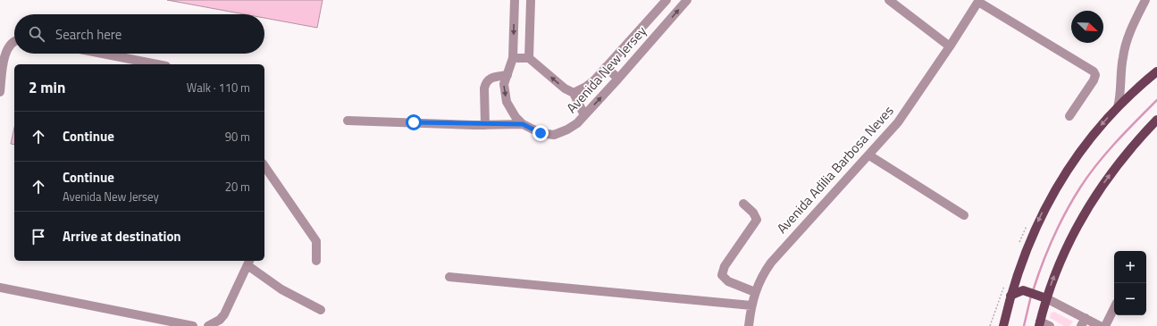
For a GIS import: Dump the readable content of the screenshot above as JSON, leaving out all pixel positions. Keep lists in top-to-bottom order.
{
  "streets": {
    "street": ["Avenida New Jersey", "Avenida Adilia Barbosa Neves"]
  },
  "north": "bottom right",
  "page": {
    "search": "Search here",
    "heading": ["2 min", "Walk · 110 m"],
    "list": [
      ["Continue", "90 m"],
      ["Continue", "Avenida New Jersey", "20 m"],
      "Arrive at destination"
    ],
    "map_buttons": ["+", "−"]
  }
}
